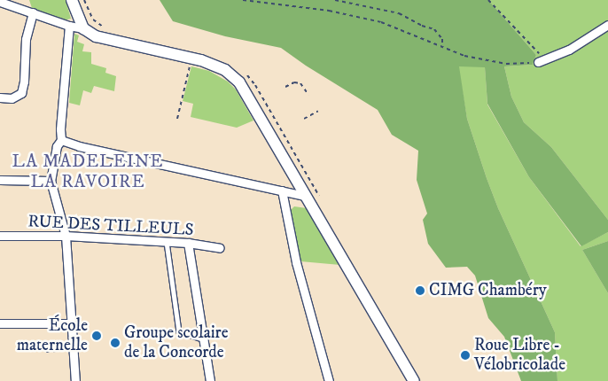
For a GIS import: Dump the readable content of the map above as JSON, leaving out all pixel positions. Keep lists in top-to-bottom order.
{
  "streets": {
    "street": ["RUE DES TILLEULS"]
  },
  "districts": ["LA MADELEINE LA RAVOIRE"],
  "places": [
    "CIMG Chambéry",
    "École maternelle",
    "Groupe scolaire de la Concorde",
    "Roue Libre - Vélobricolade"
  ]
}
